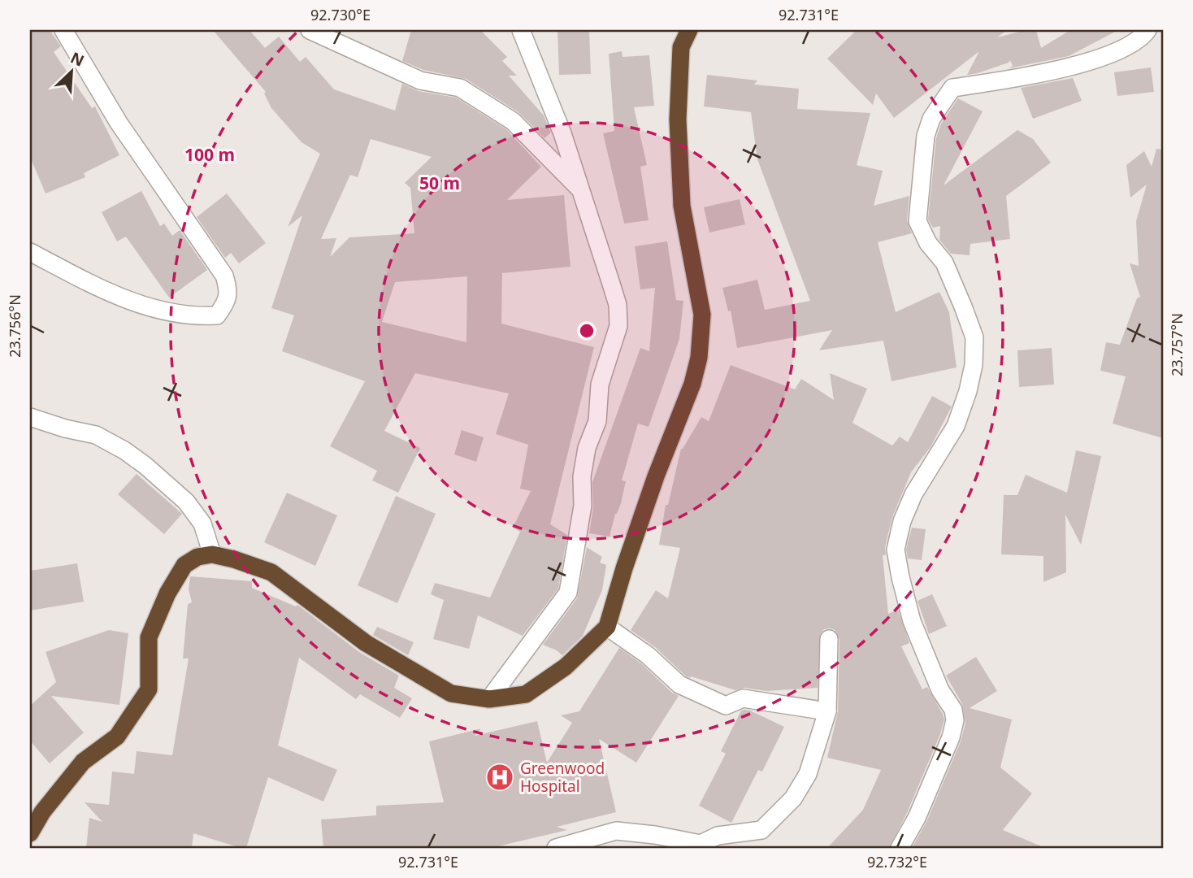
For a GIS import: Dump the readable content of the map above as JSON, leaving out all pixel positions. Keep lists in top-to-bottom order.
{
  "places": {
    "hospital": ["Greenwood Hospital"]
  },
  "north": "top right",
  "coordinates": [
    "92.730°E",
    "92.731°E",
    "23.756°N",
    "23.757°N",
    "92.732°E"
  ],
  "rings": ["100 m", "50 m"]
}
